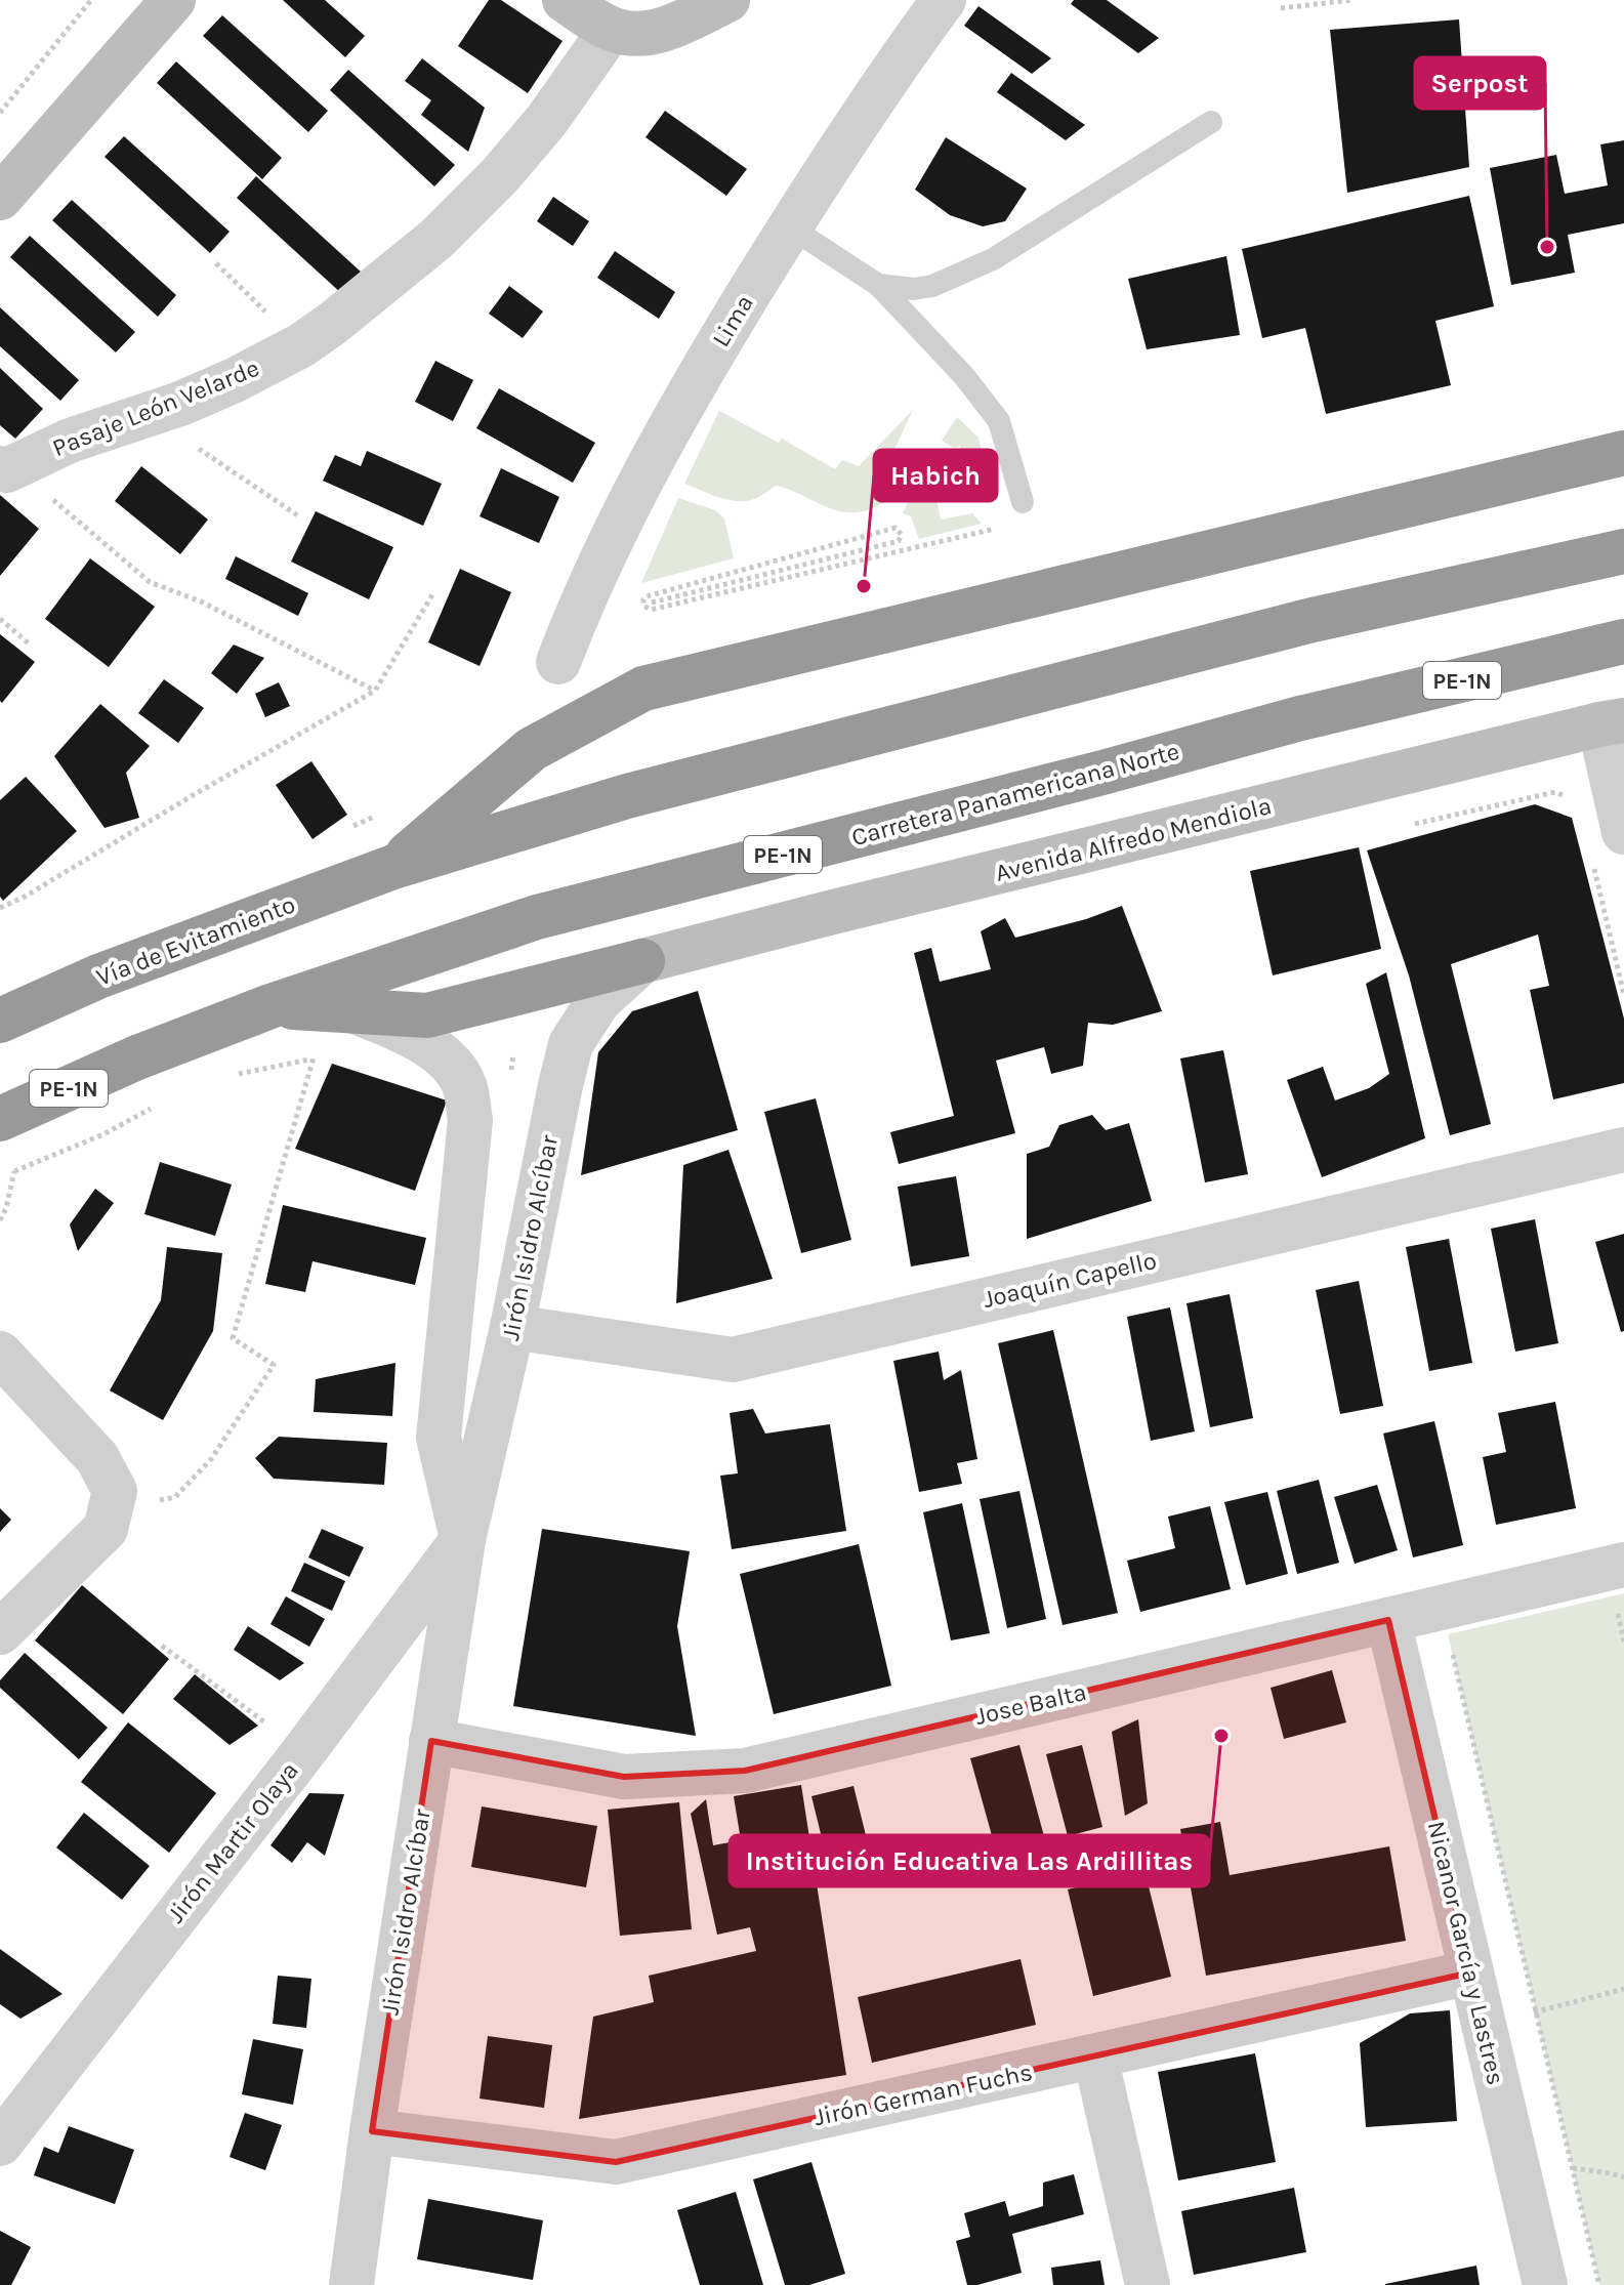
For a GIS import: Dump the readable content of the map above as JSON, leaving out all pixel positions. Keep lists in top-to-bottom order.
{
  "streets": {
    "highway": ["PE-1N", "Carretera Panamericana Norte", "Vía de Evitamiento"],
    "main road": ["Avenida Alfredo Mendiola"],
    "street": [
      "Lima",
      "Pasaje León Velarde",
      "Jirón Isidro Alcíbar",
      "Joaquín Capello",
      "Jose Balta",
      "Jirón Martir Olaya",
      "Nicanor García y Lastres",
      "Jirón German Fuchs"
    ]
  },
  "crossings": [
    ["PE-1N", "Carretera Panamericana Norte"],
    ["Avenida Alfredo Mendiola", "Jirón Isidro Alcíbar"],
    ["Jirón Isidro Alcíbar", "Joaquín Capello"],
    ["Jirón Isidro Alcíbar", "Jose Balta"],
    ["Jirón Isidro Alcíbar", "Jirón Martir Olaya"],
    ["Jirón Isidro Alcíbar", "Jirón German Fuchs"],
    ["Jose Balta", "Nicanor García y Lastres"],
    ["Nicanor García y Lastres", "Jirón German Fuchs"]
  ],
  "places": ["Serpost", "Habich", "Institución Educativa Las Ardillitas"]
}
